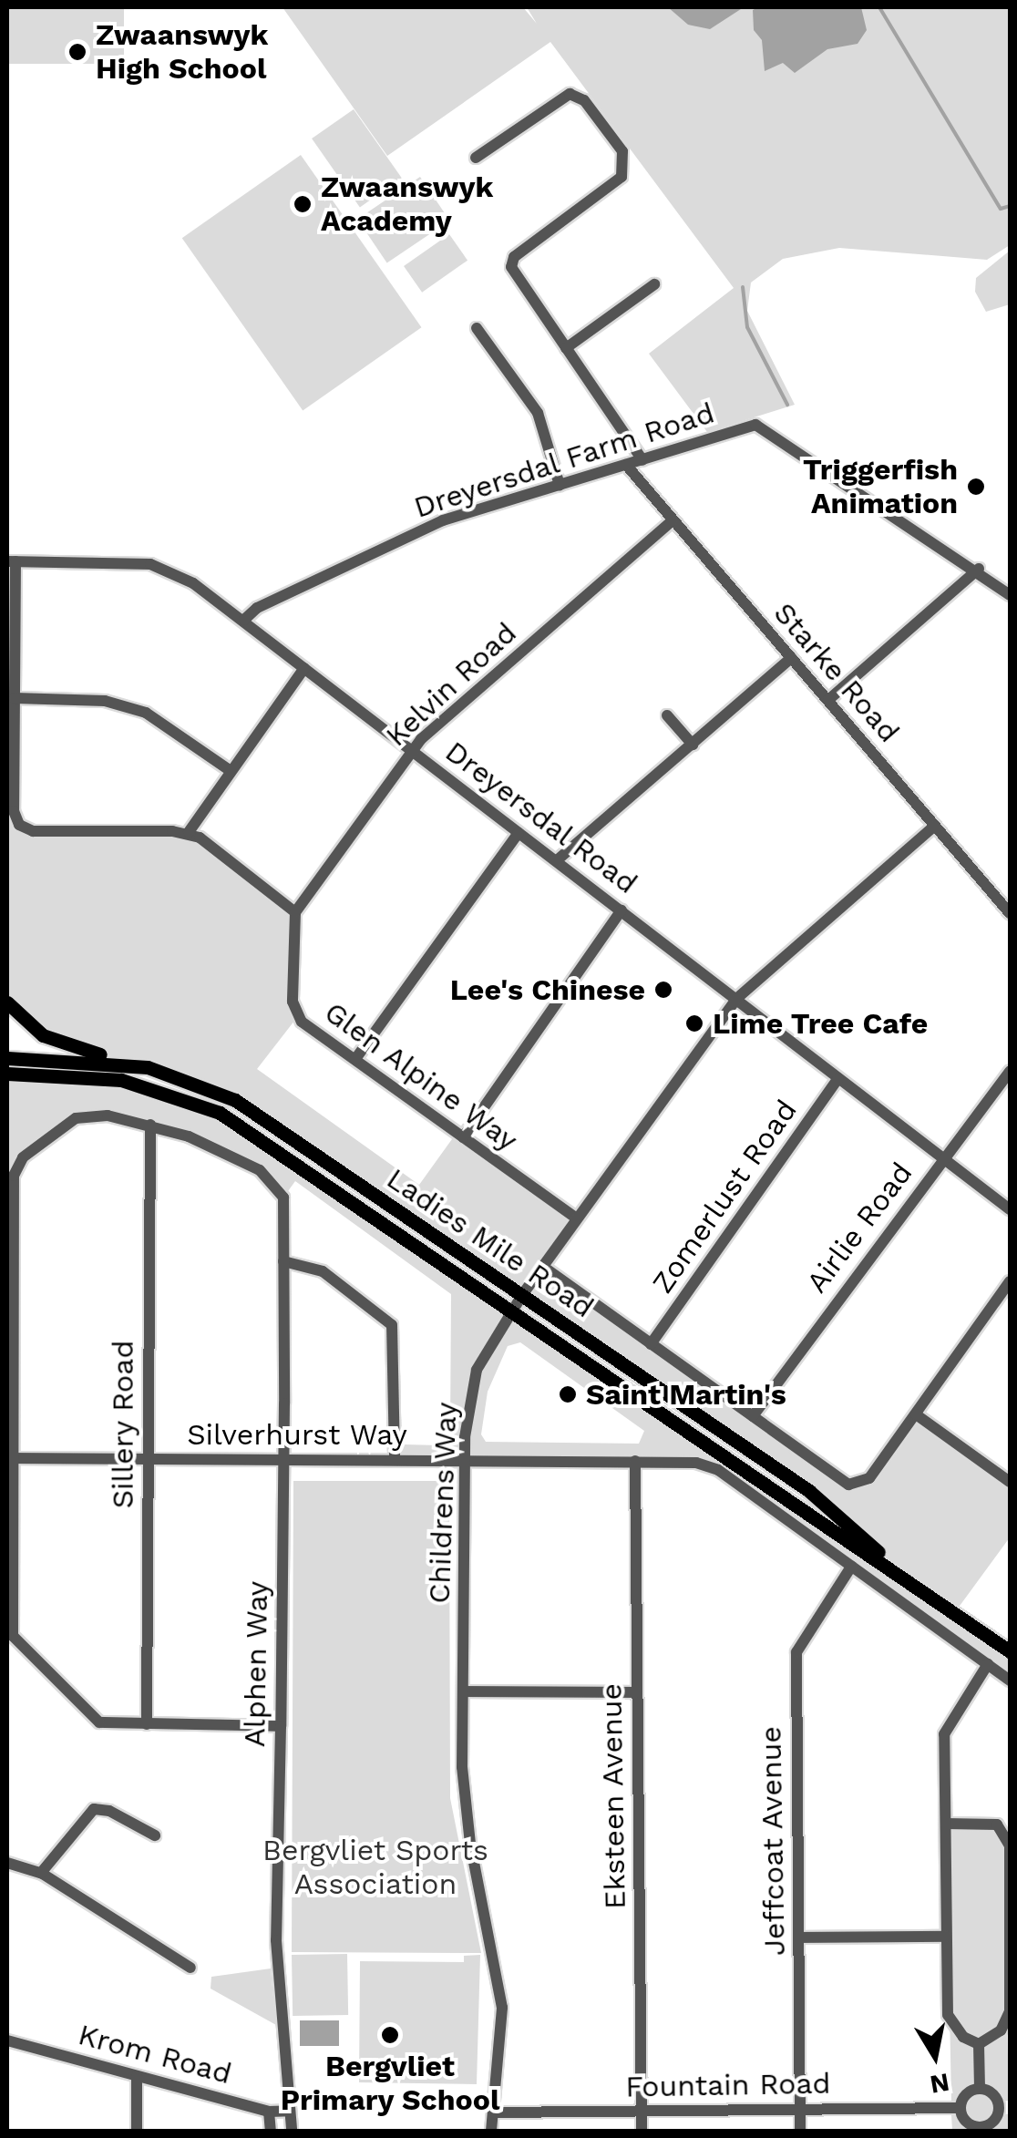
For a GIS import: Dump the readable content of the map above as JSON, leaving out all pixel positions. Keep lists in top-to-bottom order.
{
  "streets": {
    "main road": ["Ladies Mile Road"],
    "street": [
      "Dreyersdal Farm Road",
      "Starke Road",
      "Kelvin Road",
      "Dreyersdal Road",
      "Glen Alpine Way",
      "Zomerlust Road",
      "Airlie Road",
      "Sillery Road",
      "Silverhurst Way",
      "Childrens Way",
      "Alphen Way",
      "Eksteen Avenue",
      "Jeffcoat Avenue",
      "Krom Road",
      "Fountain Road"
    ]
  },
  "crossings": [
    ["Dreyersdal Farm Road", "Starke Road"],
    ["Dreyersdal Farm Road", "Dreyersdal Road"],
    ["Starke Road", "Kelvin Road"],
    ["Starke Road", "Childrens Way"],
    ["Kelvin Road", "Dreyersdal Road"],
    ["Kelvin Road", "Glen Alpine Way"],
    ["Dreyersdal Road", "Zomerlust Road"],
    ["Dreyersdal Road", "Airlie Road"],
    ["Dreyersdal Road", "Childrens Way"],
    ["Glen Alpine Way", "Childrens Way"],
    ["Ladies Mile Road", "Childrens Way"],
    ["Sillery Road", "Silverhurst Way"],
    ["Sillery Road", "Alphen Way"],
    ["Silverhurst Way", "Childrens Way"],
    ["Silverhurst Way", "Alphen Way"],
    ["Silverhurst Way", "Eksteen Avenue"],
    ["Silverhurst Way", "Jeffcoat Avenue"],
    ["Childrens Way", "Fountain Road"],
    ["Alphen Way", "Krom Road"],
    ["Eksteen Avenue", "Fountain Road"],
    ["Jeffcoat Avenue", "Fountain Road"]
  ],
  "parks": ["Bergvliet Sports Association"],
  "places": [
    "Zwaanswyk High School",
    "Zwaanswyk Academy",
    "Triggerfish Animation",
    "Lee's Chinese",
    "Lime Tree Cafe",
    "Saint Martin's",
    "Bergvliet Primary School"
  ],
  "north": "bottom"
}
